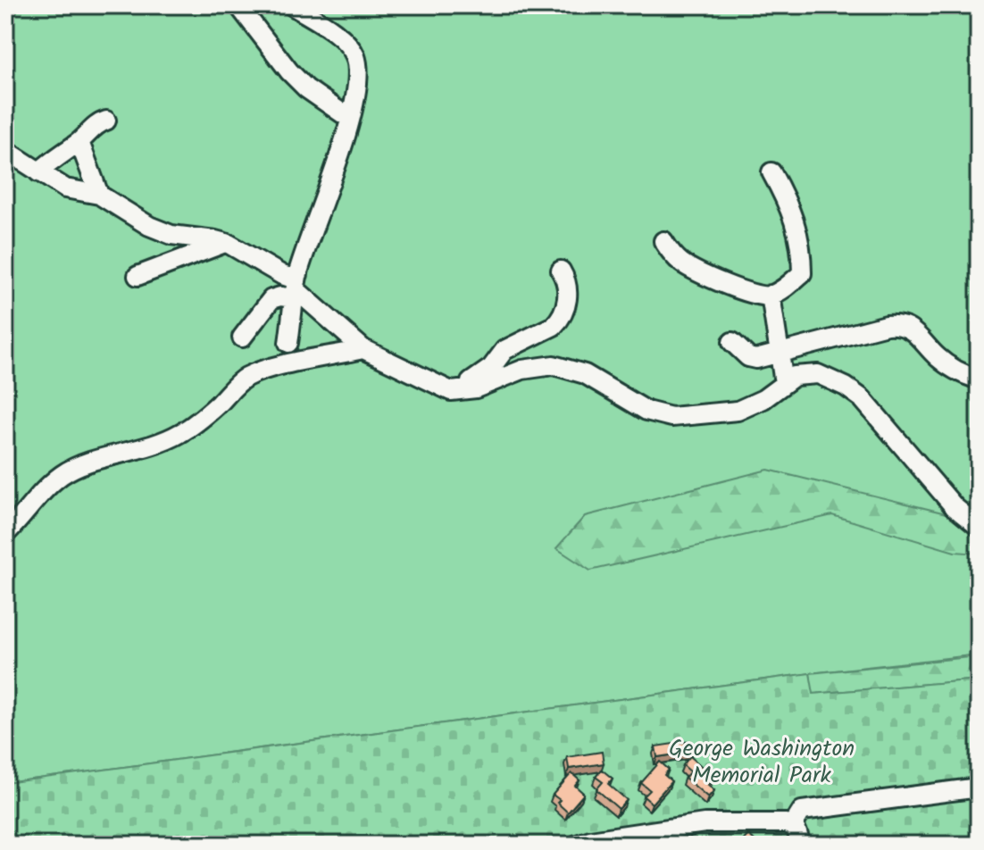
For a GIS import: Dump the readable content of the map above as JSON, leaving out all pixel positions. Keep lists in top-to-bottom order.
{
  "parks": ["George Washington Memorial Park"]
}
